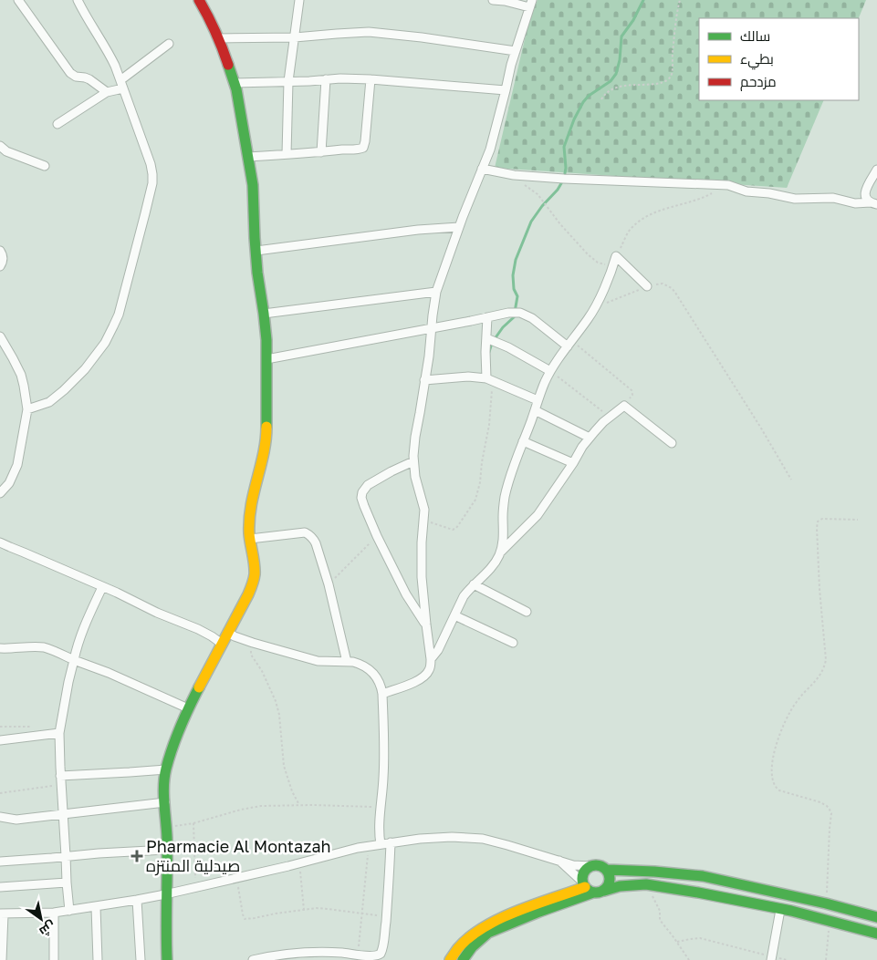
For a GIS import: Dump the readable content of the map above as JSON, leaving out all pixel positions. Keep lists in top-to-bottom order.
{
  "places": {
    "health": ["Pharmacie Al Montazah صيدلية المنتزه"]
  },
  "legend": ["سالك", "بطيء", "مزدحم"],
  "north": "bottom right"
}
